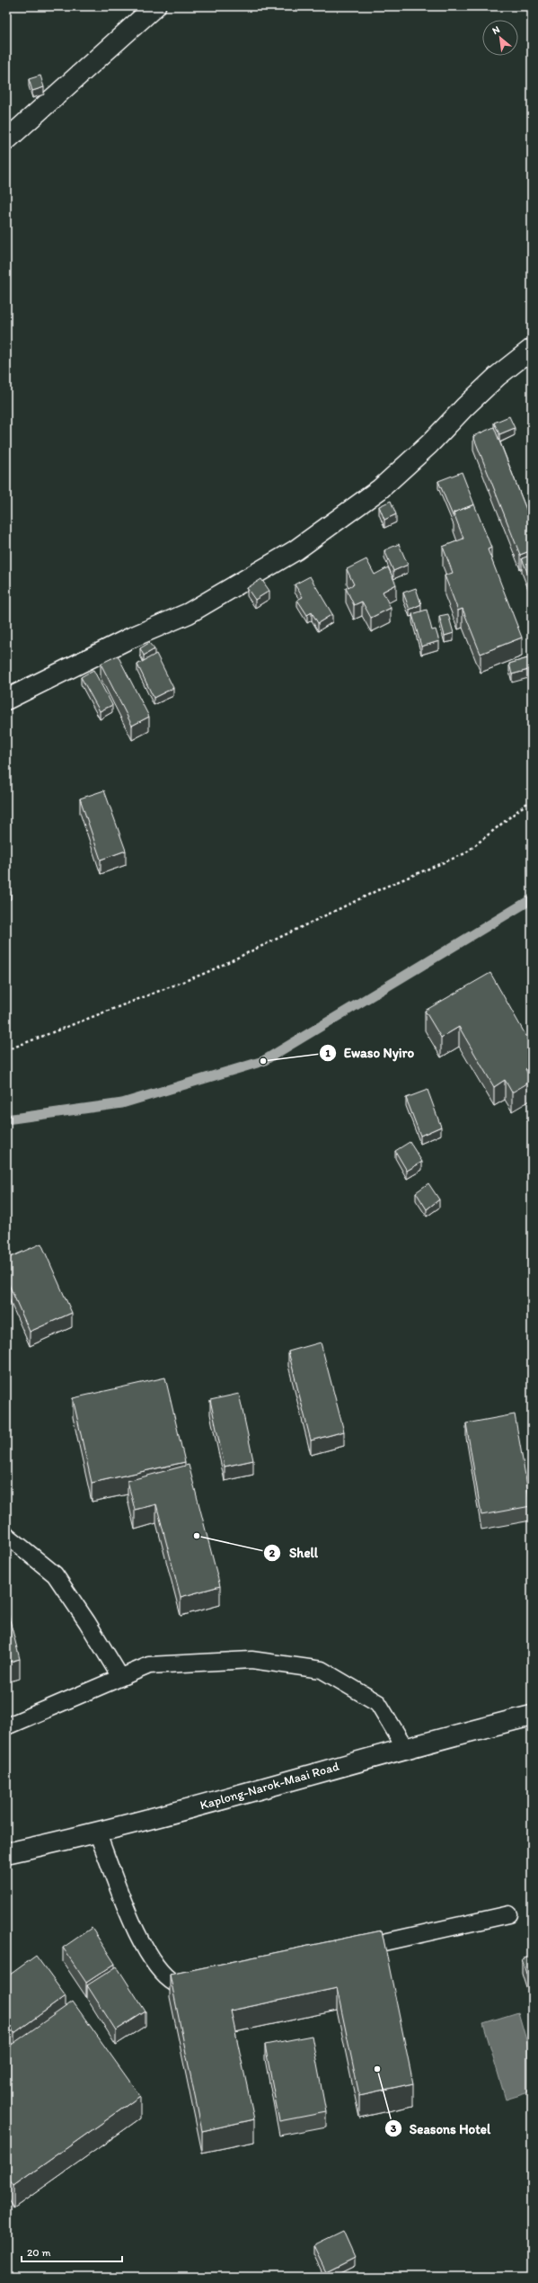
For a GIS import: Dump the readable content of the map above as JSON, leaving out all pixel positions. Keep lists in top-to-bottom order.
{
  "streets": {
    "main road": ["Kaplong-Narok-Maai Road"]
  },
  "places": ["Ewaso Nyiro", "Shell", "Seasons Hotel"],
  "scale_bar": "20 m",
  "north": "top left"
}
